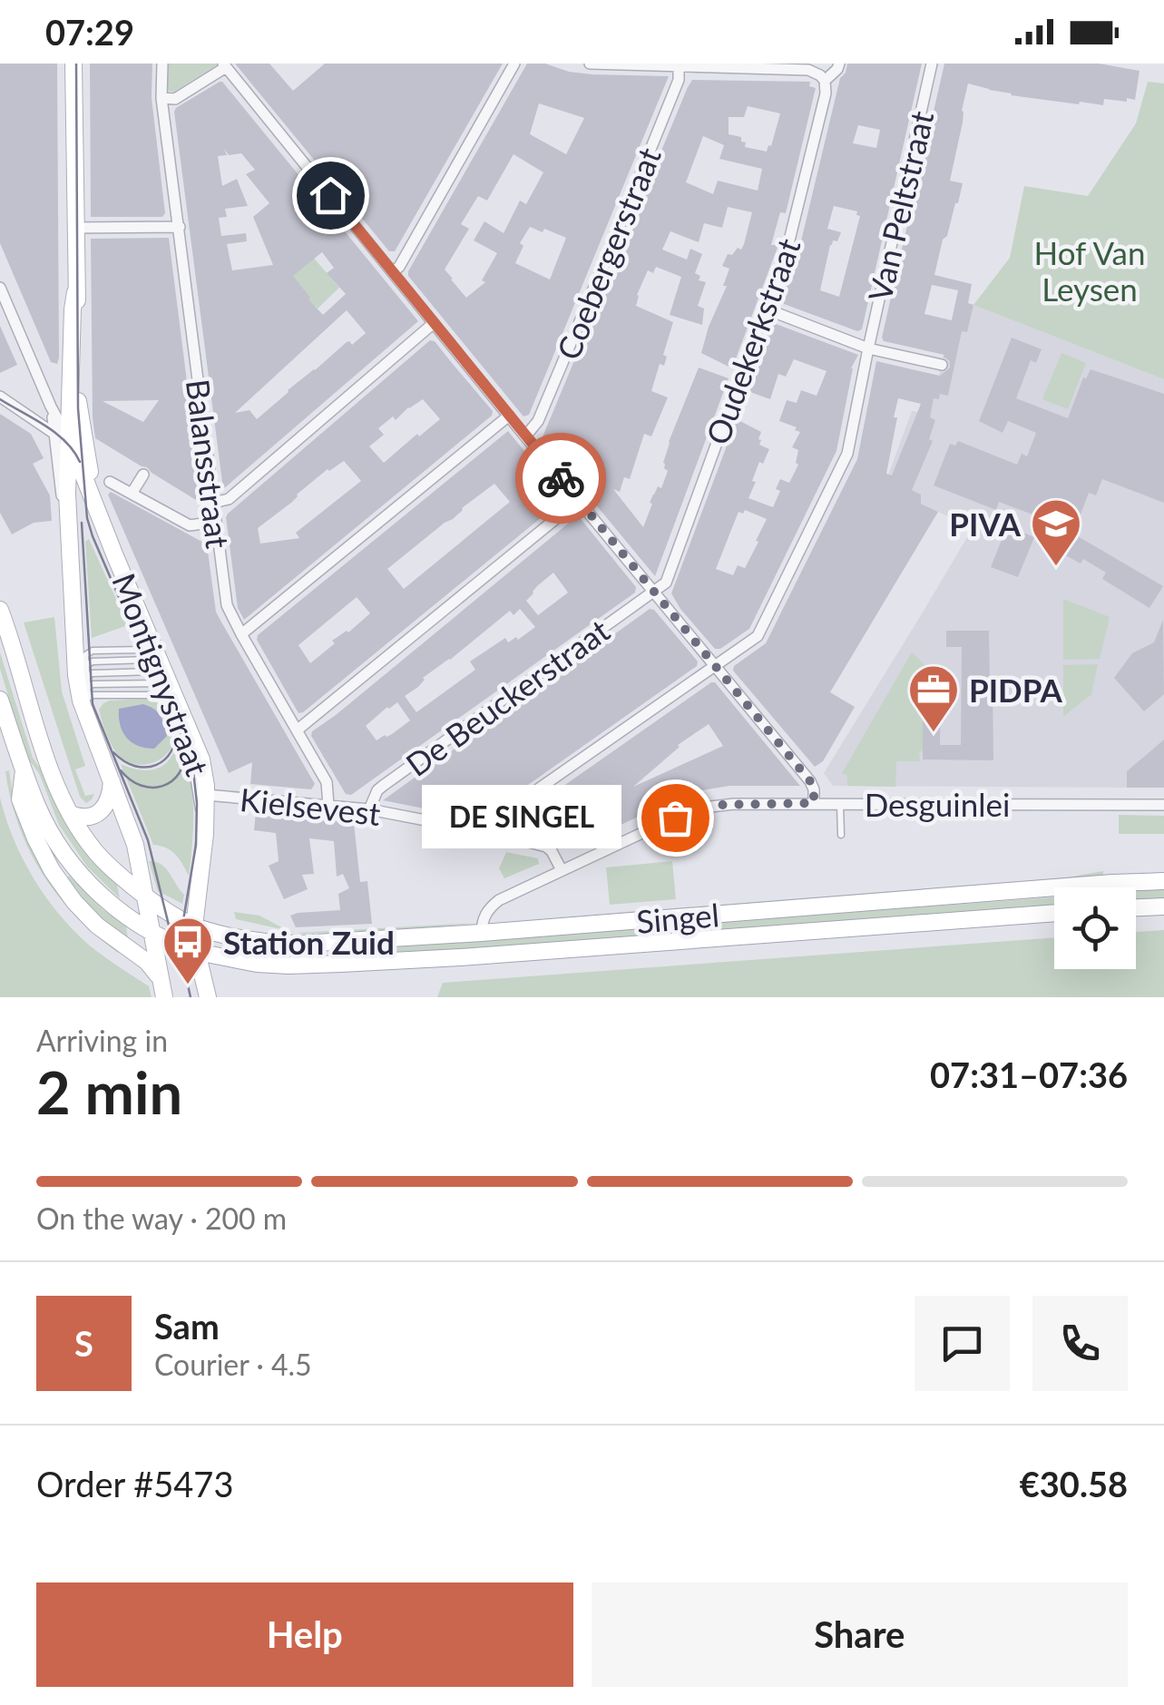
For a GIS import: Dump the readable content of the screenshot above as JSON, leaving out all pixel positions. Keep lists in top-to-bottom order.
{
  "streets": {
    "main road": ["Montignystraat", "Singel"],
    "street": [
      "Van Peltstraat",
      "Coebergerstraat",
      "Oudekerkstraat",
      "Balansstraat",
      "De Beuckerstraat",
      "Desguinlei",
      "Kielsevest"
    ]
  },
  "crossings": [
    ["Van Peltstraat", "Kielsevest"],
    ["Oudekerkstraat", "De Beuckerstraat"],
    ["Balansstraat", "Kielsevest"],
    ["Montignystraat", "Kielsevest"],
    ["Montignystraat", "Singel"],
    ["De Beuckerstraat", "Kielsevest"],
    ["Desguinlei", "Kielsevest"],
    ["Desguinlei", "Singel"]
  ],
  "parks": ["Hof Van Leysen"],
  "places": {
    "school or university": ["PIVA"],
    "office": ["PIDPA"],
    "other": ["DE SINGEL"],
    "bus stop": ["Station Zuid"]
  },
  "page": {
    "status": "07:29",
    "bubble": "DE SINGEL",
    "heading": ["2 min", "Arriving in", "07:31–07:36"],
    "panel": [
      "Sam",
      "Courier · 4.5",
      "Order #5473",
      "€30.58"
    ],
    "bar": "On the way · 200 m",
    "round": "S",
    "buttons": ["Help", "Share"]
  }
}
